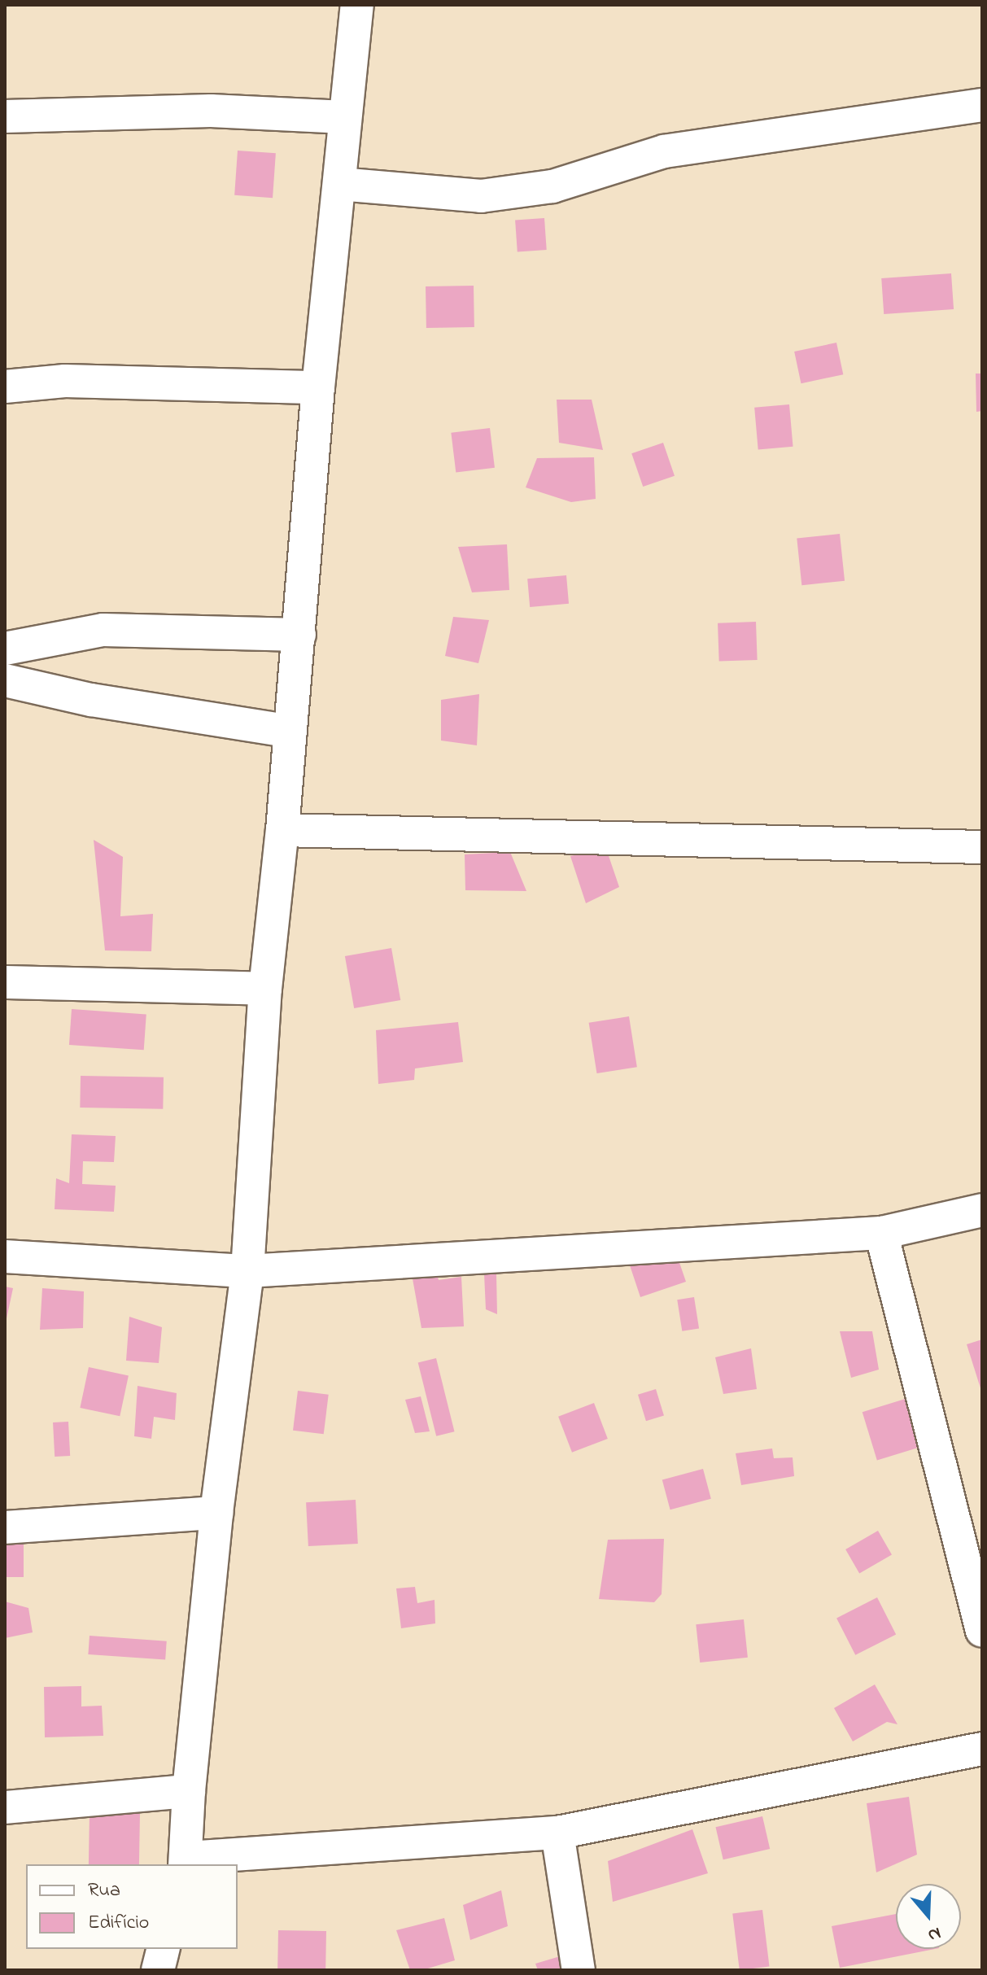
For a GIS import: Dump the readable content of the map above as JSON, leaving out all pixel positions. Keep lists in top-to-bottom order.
{
  "legend": ["Rua", "Edifício"],
  "north": "bottom"
}
